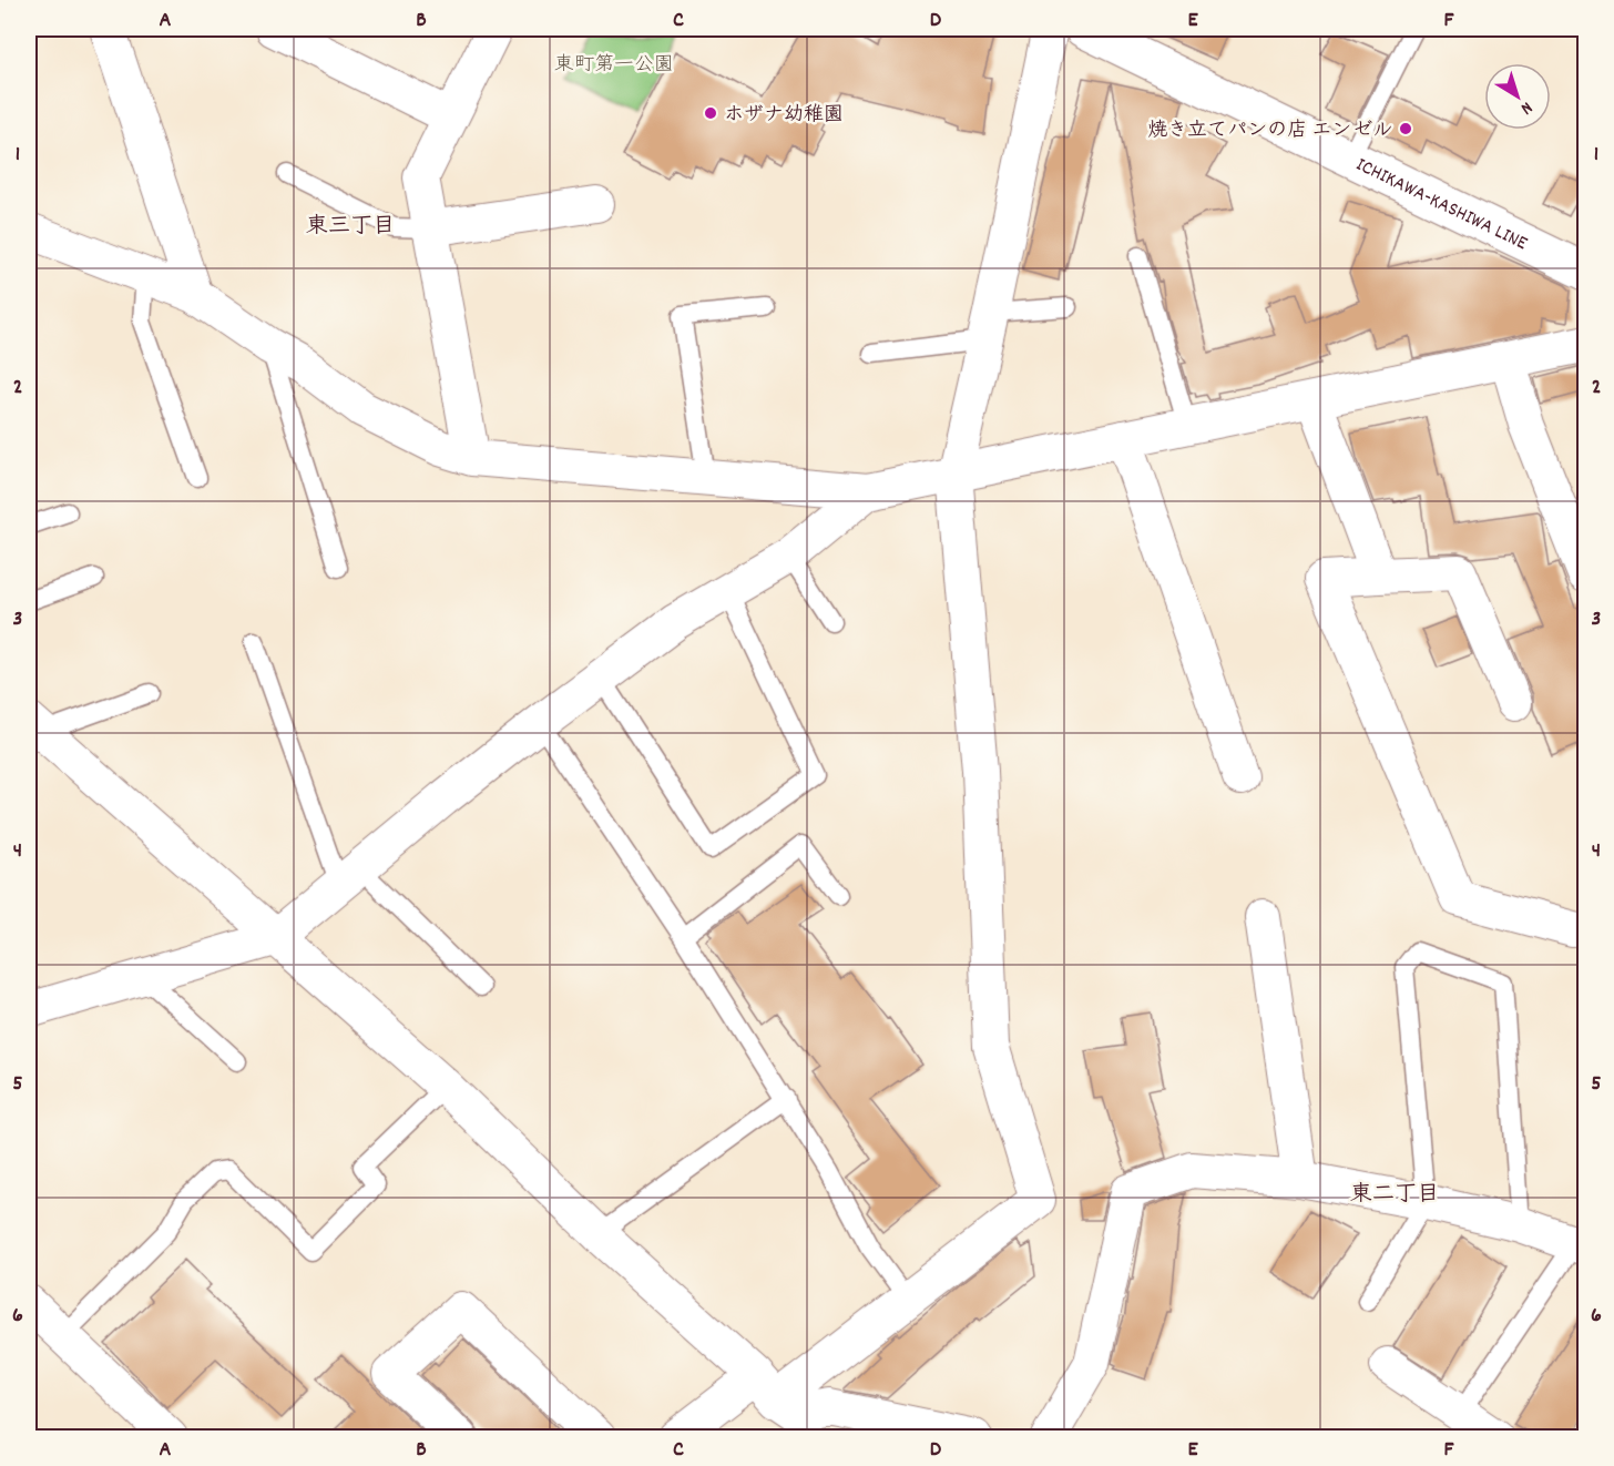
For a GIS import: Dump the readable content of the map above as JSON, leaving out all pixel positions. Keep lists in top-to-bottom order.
{
  "streets": {
    "street": ["ICHIKAWA-KASHIWA LINE"]
  },
  "districts": ["東三丁目", "東二丁目"],
  "parks": ["東町第一公園"],
  "places": ["ホザナ幼稚園", "焼き立てパンの店 エンゼル"],
  "north": "bottom right",
  "grid": {
    "columns": [
      "A",
      "B",
      "C",
      "D",
      "E",
      "F"
    ],
    "rows": [
      "1",
      "2",
      "3",
      "4",
      "5",
      "6"
    ]
  }
}
